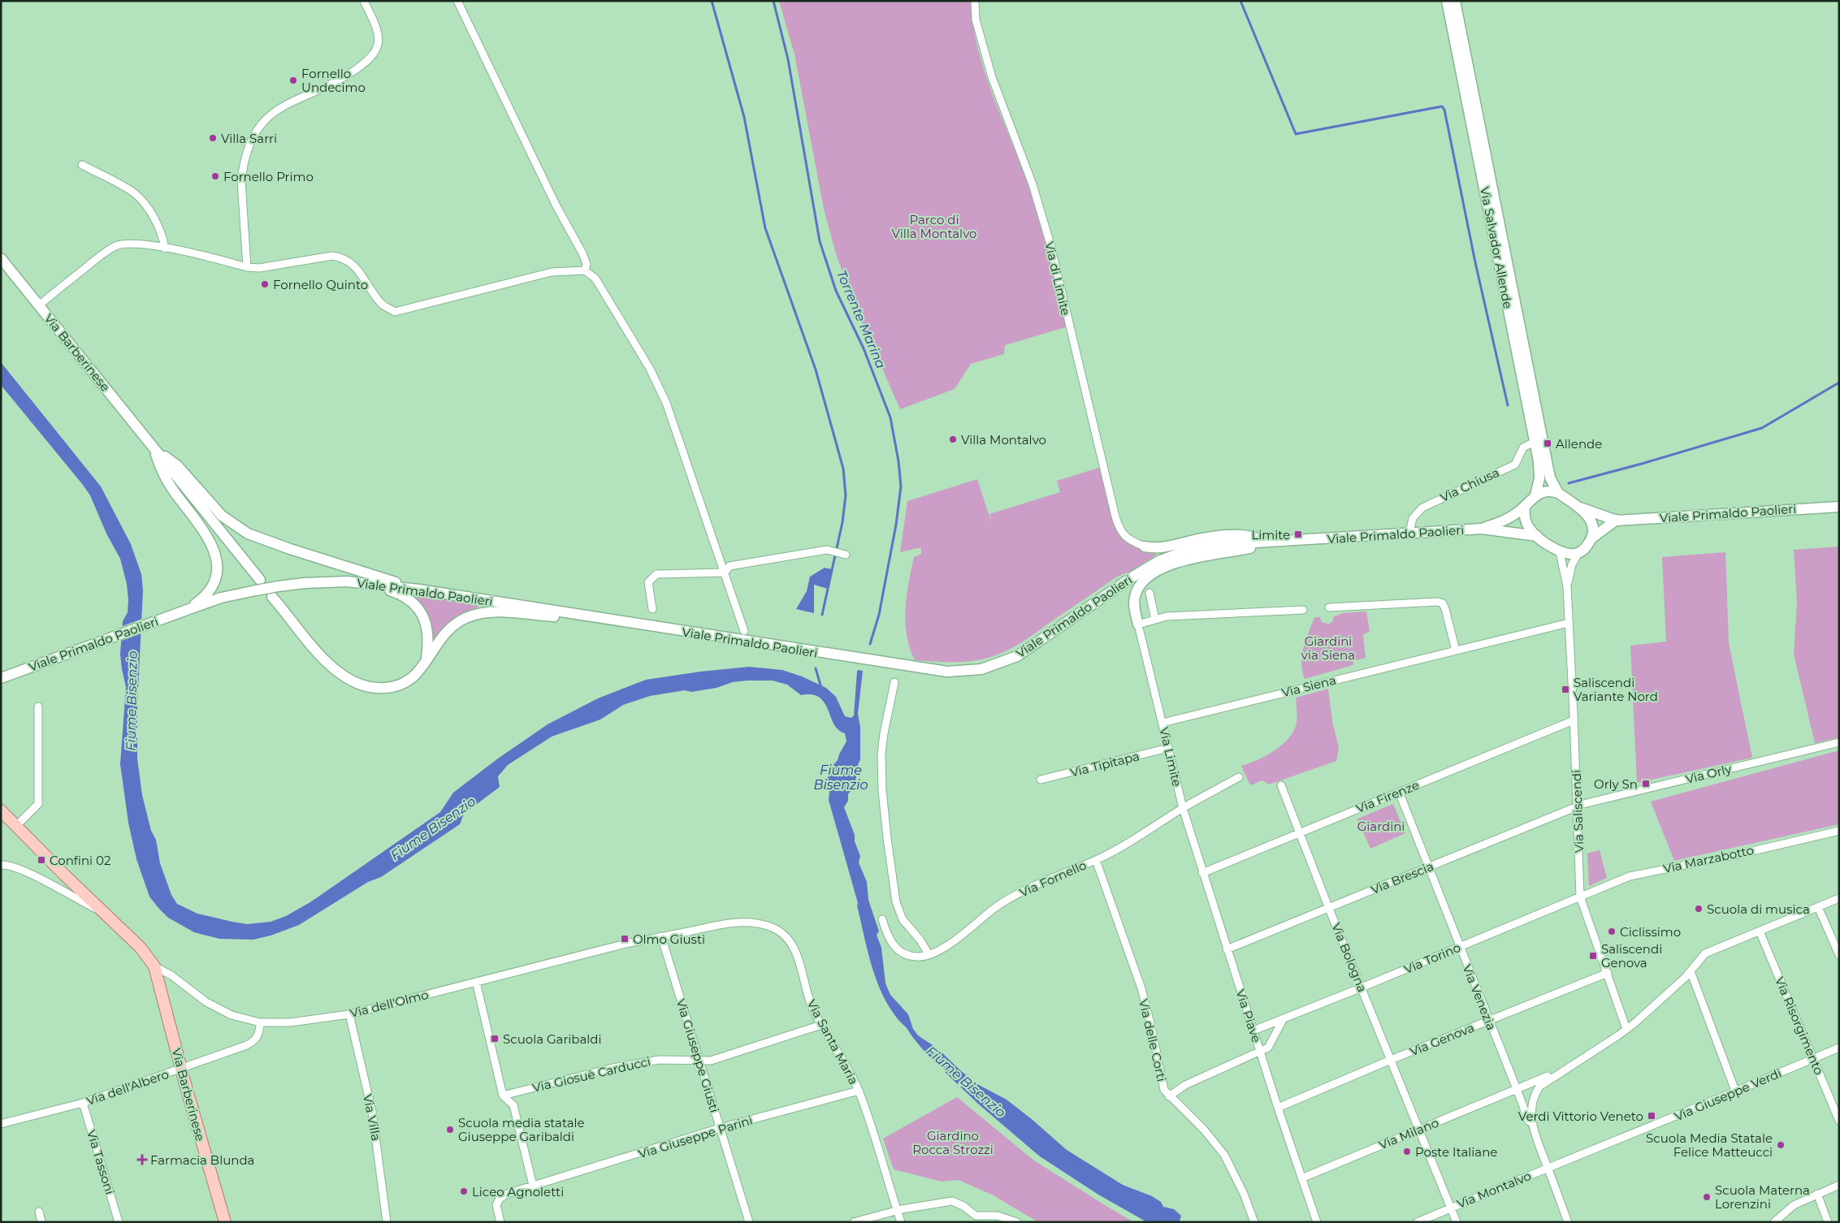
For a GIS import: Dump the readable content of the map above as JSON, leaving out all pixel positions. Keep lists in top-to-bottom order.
{
  "streets": {
    "main road": [
      "Via Salvador Allende",
      "Via Barberinese",
      "Viale Primaldo Paolieri",
      "Via dell'Olmo"
    ],
    "street": [
      "Via di Limite",
      "Via Chiusa",
      "Via Siena",
      "Via Limite",
      "Via Tipitapa",
      "Via Orly",
      "Via Firenze",
      "Via Saliscendi",
      "Via Marzabotto",
      "Via Brescia",
      "Via Fornello",
      "Via Bologna",
      "Via Torino",
      "Via Venezia",
      "Via Piave",
      "Via Risorgimento",
      "Via Genova",
      "Via delle Corti",
      "Via Santa Maria",
      "Via Giuseppe Giusti",
      "Via Giosuè Carducci",
      "Via dell'Albero",
      "Via Giuseppe Verdi",
      "Via Villa",
      "Via Milano",
      "Via Giuseppe Parini",
      "Via Tassoni",
      "Via Montalvo"
    ]
  },
  "crossings": [
    ["Via Salvador Allende", "Via Chiusa"],
    ["Via Salvador Allende", "Viale Primaldo Paolieri"],
    ["Via Salvador Allende", "Via Saliscendi"],
    ["Via Barberinese", "Viale Primaldo Paolieri"],
    ["Via Barberinese", "Via dell'Olmo"],
    ["Via Barberinese", "Via dell'Albero"],
    ["Via Chiusa", "Viale Primaldo Paolieri"],
    ["Viale Primaldo Paolieri", "Via Saliscendi"],
    ["Via Siena", "Via Limite"],
    ["Via Siena", "Via Saliscendi"],
    ["Via Limite", "Via Tipitapa"],
    ["Via Limite", "Via Piave"],
    ["Via Orly", "Via Saliscendi"],
    ["Via Orly", "Via Brescia"],
    ["Via Firenze", "Via Saliscendi"],
    ["Via Firenze", "Via Bologna"],
    ["Via Firenze", "Via Venezia"],
    ["Via Firenze", "Via Piave"],
    ["Via Saliscendi", "Via Marzabotto"],
    ["Via Saliscendi", "Via Brescia"],
    ["Via Saliscendi", "Via Torino"],
    ["Via Saliscendi", "Via Genova"],
    ["Via Marzabotto", "Via Torino"],
    ["Via Brescia", "Via Bologna"],
    ["Via Brescia", "Via Venezia"],
    ["Via Brescia", "Via Piave"],
    ["Via Fornello", "Via delle Corti"],
    ["Via Bologna", "Via Torino"],
    ["Via Bologna", "Via Genova"],
    ["Via Bologna", "Via Milano"],
    ["Via Bologna", "Via Montalvo"],
    ["Via Torino", "Via Venezia"],
    ["Via Torino", "Via Piave"],
    ["Via Venezia", "Via Genova"],
    ["Via Venezia", "Via Giuseppe Verdi"],
    ["Via Venezia", "Via Milano"],
    ["Via Venezia", "Via Montalvo"],
    ["Via dell'Olmo", "Via Santa Maria"],
    ["Via dell'Olmo", "Via Giuseppe Giusti"],
    ["Via dell'Olmo", "Via dell'Albero"],
    ["Via dell'Olmo", "Via Villa"],
    ["Via Piave", "Via Genova"],
    ["Via Piave", "Via Milano"],
    ["Via Risorgimento", "Via Giuseppe Verdi"],
    ["Via Santa Maria", "Via Giosuè Carducci"],
    ["Via Santa Maria", "Via Giuseppe Parini"],
    ["Via Giuseppe Giusti", "Via Giosuè Carducci"],
    ["Via Giuseppe Giusti", "Via Giuseppe Parini"],
    ["Via dell'Albero", "Via Tassoni"],
    ["Via Giuseppe Verdi", "Via Montalvo"]
  ],
  "water": ["Torrente Marina", "Fiume Bisenzio"],
  "parks": [
    "Parco di Villa Montalvo",
    "Giardini via Siena",
    "Giardini",
    "Giardino Rocca Strozzi"
  ],
  "places": {
    "other": [
      "Fornello Undecimo",
      "Villa Sarri",
      "Fornello Primo",
      "Fornello Quinto",
      "Villa Montalvo",
      "Scuola di musica",
      "Ciclissimo",
      "Scuola media statale Giuseppe Garibaldi",
      "Scuola Media Statale Felice Matteucci",
      "Poste Italiane",
      "Liceo Agnoletti",
      "Scuola Materna Lorenzini"
    ],
    "transit": [
      "Allende",
      "Limite",
      "Saliscendi Variante Nord",
      "Orly Sn",
      "Confini 02",
      "Olmo Giusti",
      "Saliscendi Genova",
      "Scuola Garibaldi",
      "Verdi Vittorio Veneto"
    ],
    "health": ["Farmacia Blunda"]
  }
}
